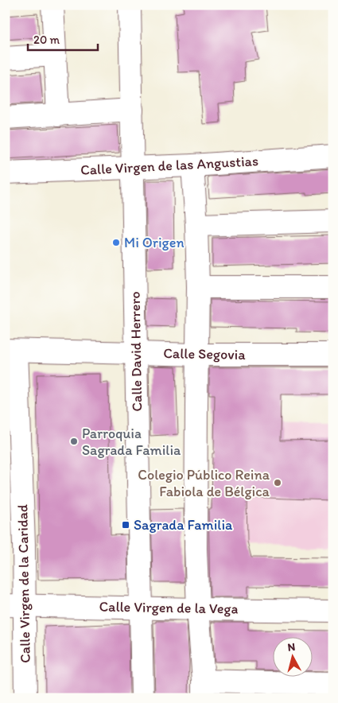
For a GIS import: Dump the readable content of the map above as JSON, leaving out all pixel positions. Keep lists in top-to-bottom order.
{
  "streets": {
    "street": [
      "Calle Virgen de las Angustias",
      "Calle David Herrero",
      "Calle Segovia",
      "Calle Virgen de la Caridad",
      "Calle Virgen de la Vega"
    ]
  },
  "crossings": [
    ["Calle Virgen de las Angustias", "Calle David Herrero"],
    ["Calle David Herrero", "Calle Segovia"],
    ["Calle David Herrero", "Calle Virgen de la Vega"],
    ["Calle Segovia", "Calle Virgen de la Caridad"],
    ["Calle Virgen de la Caridad", "Calle Virgen de la Vega"]
  ],
  "places": {
    "other": ["Mi Origen", "Parroquia Sagrada Familia", "Colegio Público Reina Fabiola de Bélgica"],
    "transit": ["Sagrada Familia"]
  },
  "scale_bar": "20 m",
  "north": "top"
}
